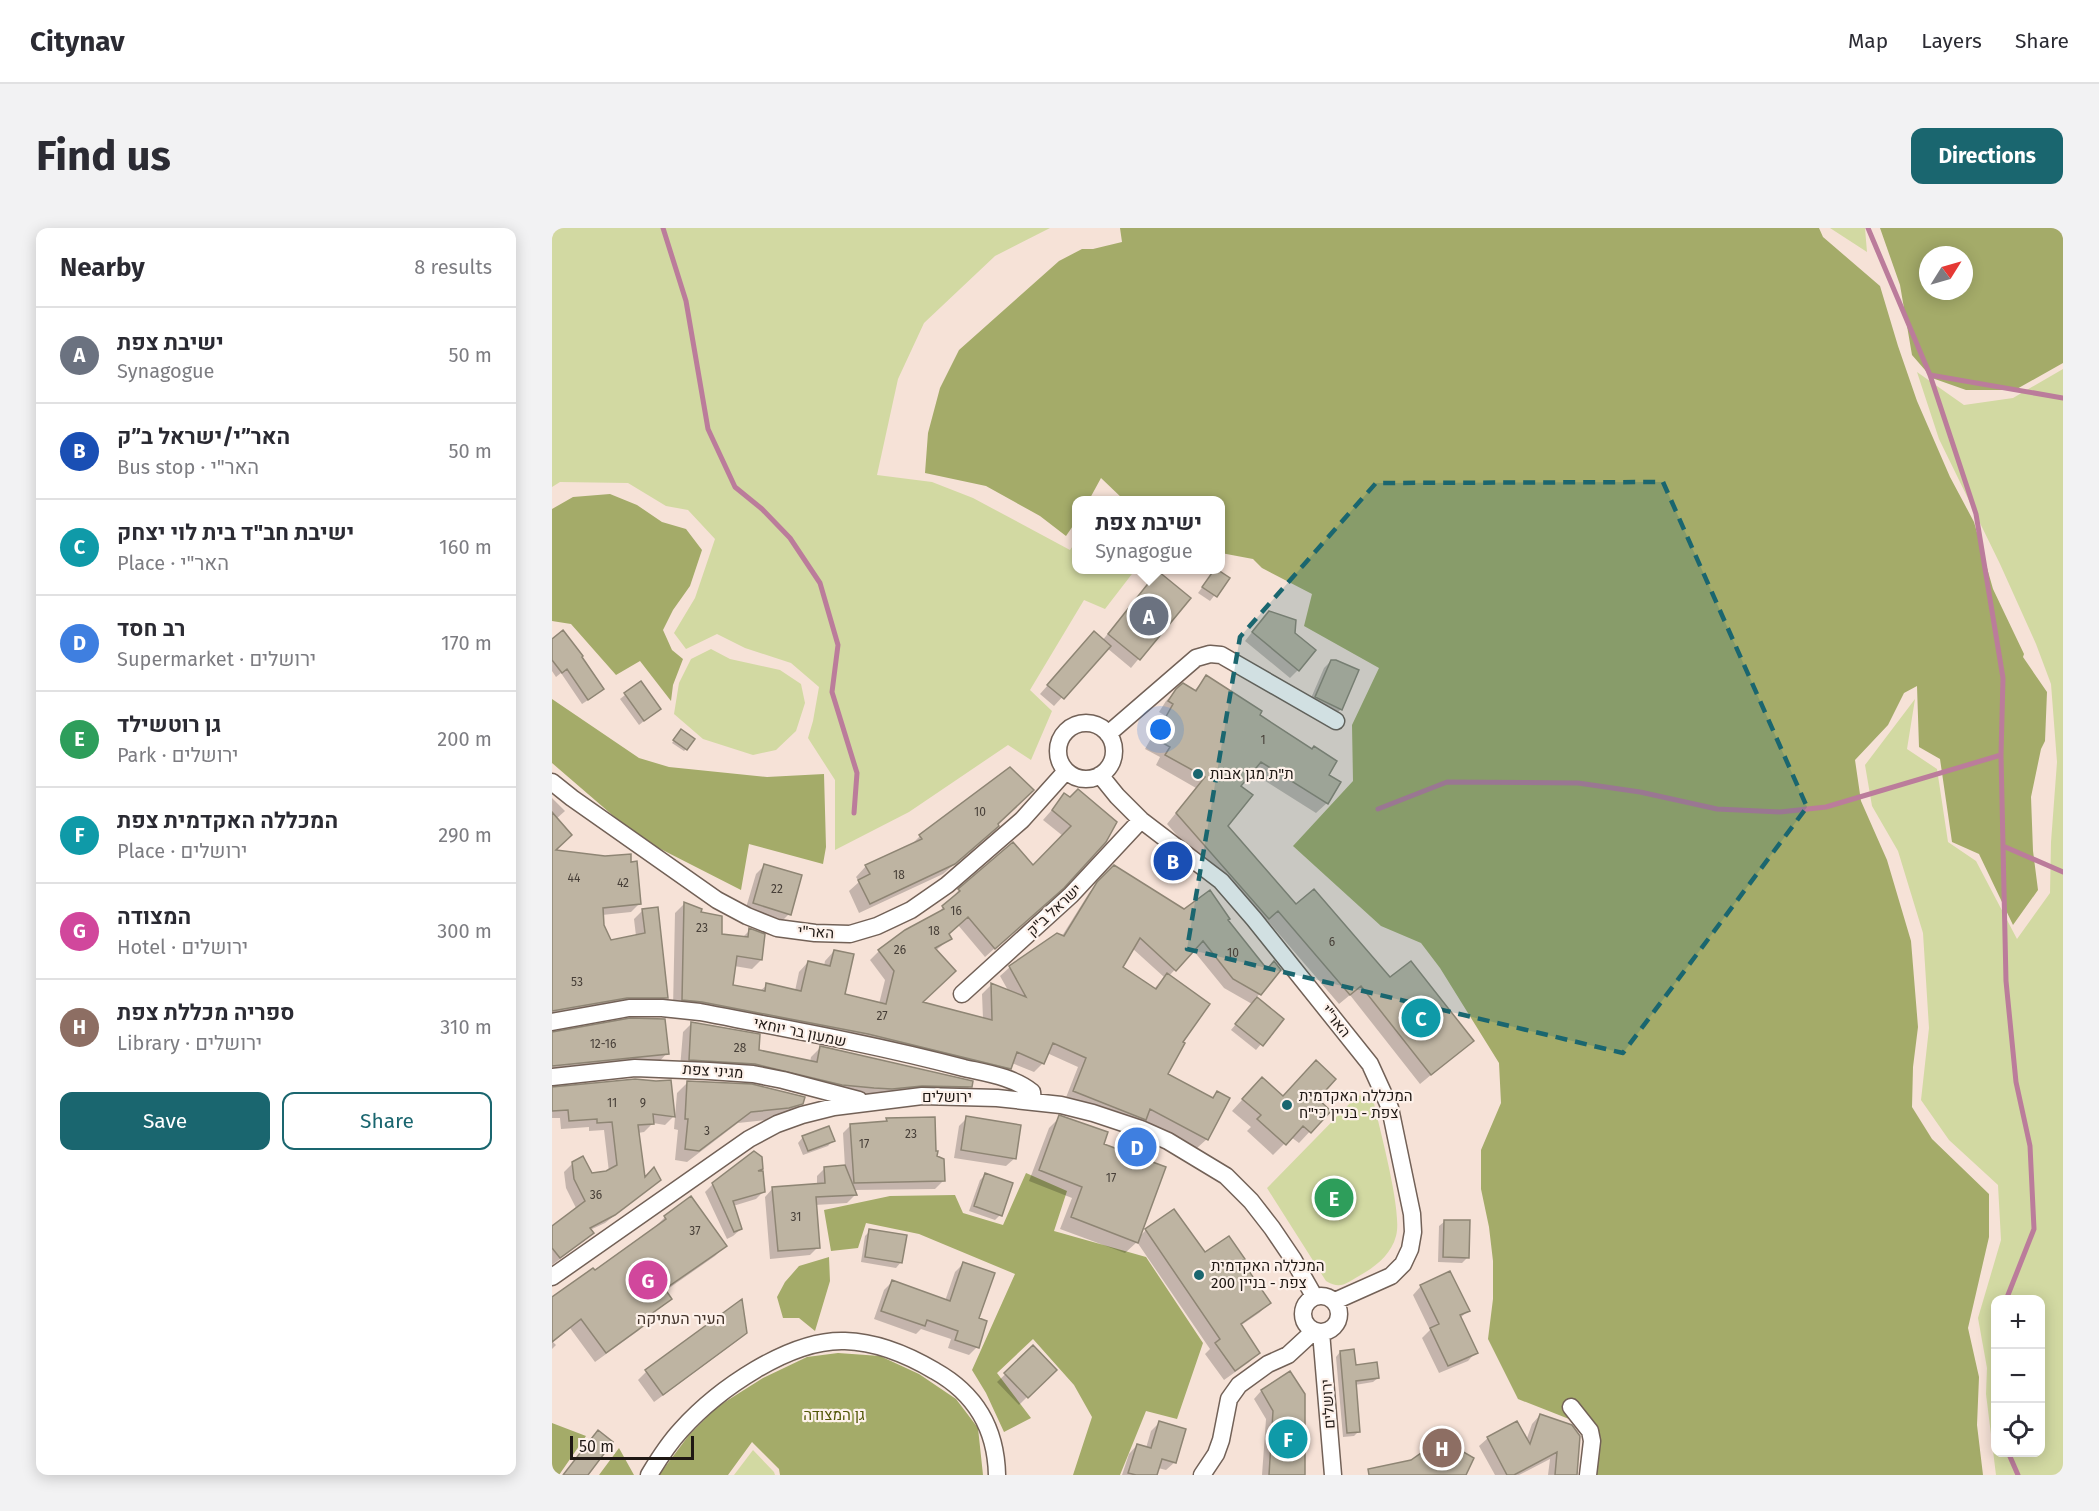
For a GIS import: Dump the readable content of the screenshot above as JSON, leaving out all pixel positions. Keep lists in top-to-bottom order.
{
  "streets": {
    "street": [
      "ישראל ב\"ק",
      "האר\"י",
      "שמעון בר יוחאי",
      "מגיני צפת",
      "ירושלים"
    ]
  },
  "crossings": [
    ["ישראל ב\"ק", "האר\"י"],
    ["האר\"י", "ירושלים"],
    ["שמעון בר יוחאי", "ירושלים"],
    ["מגיני צפת", "ירושלים"]
  ],
  "districts": ["העיר העתיקה"],
  "parks": ["גן המצודה"],
  "places": ["ת\"ת מגן אבות", "המכללה האקדמית צפת - בניין כי\"ח", "המכללה האקדמית צפת - בניין 200"],
  "house_numbers": [
    "1",
    "10",
    "18",
    "44",
    "42",
    "22",
    "16",
    "23",
    "18",
    "6",
    "26",
    "10",
    "53",
    "27",
    "12-16",
    "28",
    "11",
    "9",
    "3",
    "23",
    "17",
    "17",
    "36",
    "31",
    "37"
  ],
  "scale_bar": "50 m",
  "north": "top right",
  "page": {
    "header": "Citynav",
    "nav": ["Map", "Layers", "Share"],
    "buttons": [
      "Directions",
      ["Save", "Share"]
    ],
    "title": "Find us",
    "heading": ["Nearby", "8 results"],
    "list": [
      {
        "mark": "A",
        "name": "ישיבת צפת",
        "note": "Synagogue",
        "value": "50 m"
      },
      {
        "mark": "B",
        "name": "האר״י/ישראל ב״ק",
        "note": "Bus stop · האר\"י",
        "value": "50 m"
      },
      {
        "mark": "C",
        "name": "ישיבת חב\"ד בית לוי יצחק",
        "note": "Place · האר\"י",
        "value": "160 m"
      },
      {
        "mark": "D",
        "name": "רב חסד",
        "note": "Supermarket · ירושלים",
        "value": "170 m"
      },
      {
        "mark": "E",
        "name": "גן רוטשילד",
        "note": "Park · ירושלים",
        "value": "200 m"
      },
      {
        "mark": "F",
        "name": "המכללה האקדמית צפת",
        "note": "Place · ירושלים",
        "value": "290 m"
      },
      {
        "mark": "G",
        "name": "המצודה",
        "note": "Hotel · ירושלים",
        "value": "300 m"
      },
      {
        "mark": "H",
        "name": "ספריה מכללת צפת",
        "note": "Library · ירושלים",
        "value": "310 m"
      }
    ],
    "popup": ["ישיבת צפת", "Synagogue"],
    "pins": [
      "A",
      "B",
      "C",
      "D",
      "E",
      "G",
      "F",
      "H"
    ],
    "map_buttons": ["+", "−"],
    "scale": "50 m"
  }
}
